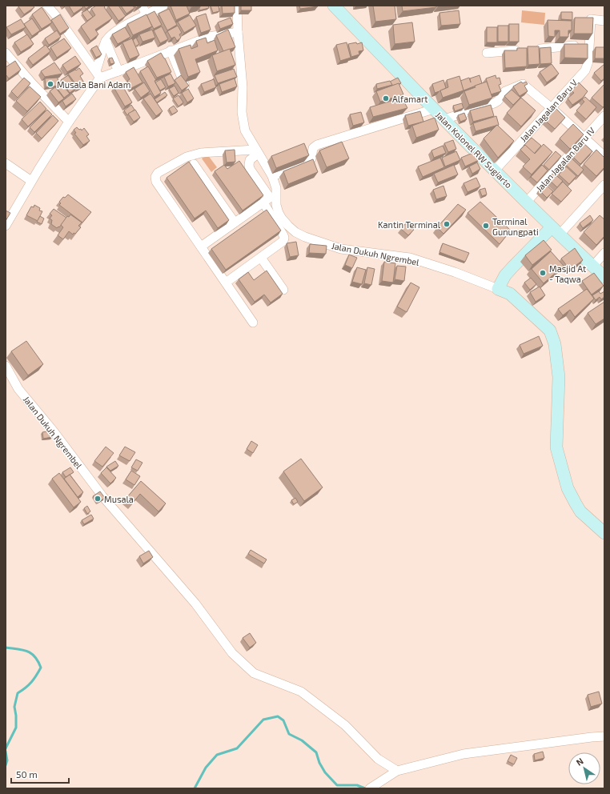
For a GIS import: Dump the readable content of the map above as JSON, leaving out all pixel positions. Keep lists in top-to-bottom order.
{
  "streets": {
    "main road": ["Jalan Kolonel RW Sugiarto"],
    "street": ["Jalan Jagalan Baru V", "Jalan Jagalan Baru IV", "Jalan Dukuh Ngrembel"]
  },
  "crossings": [
    ["Jalan Jagalan Baru V", "Jalan Kolonel RW Sugiarto"],
    ["Jalan Kolonel RW Sugiarto", "Jalan Jagalan Baru IV"]
  ],
  "places": [
    "Musala Bani Adam",
    "Alfamart",
    "Kantin Terminal",
    "Terminal Gunungpati",
    "Masjid At - Taqwa",
    "Musala"
  ],
  "scale_bar": "50 m",
  "north": "top left"
}
